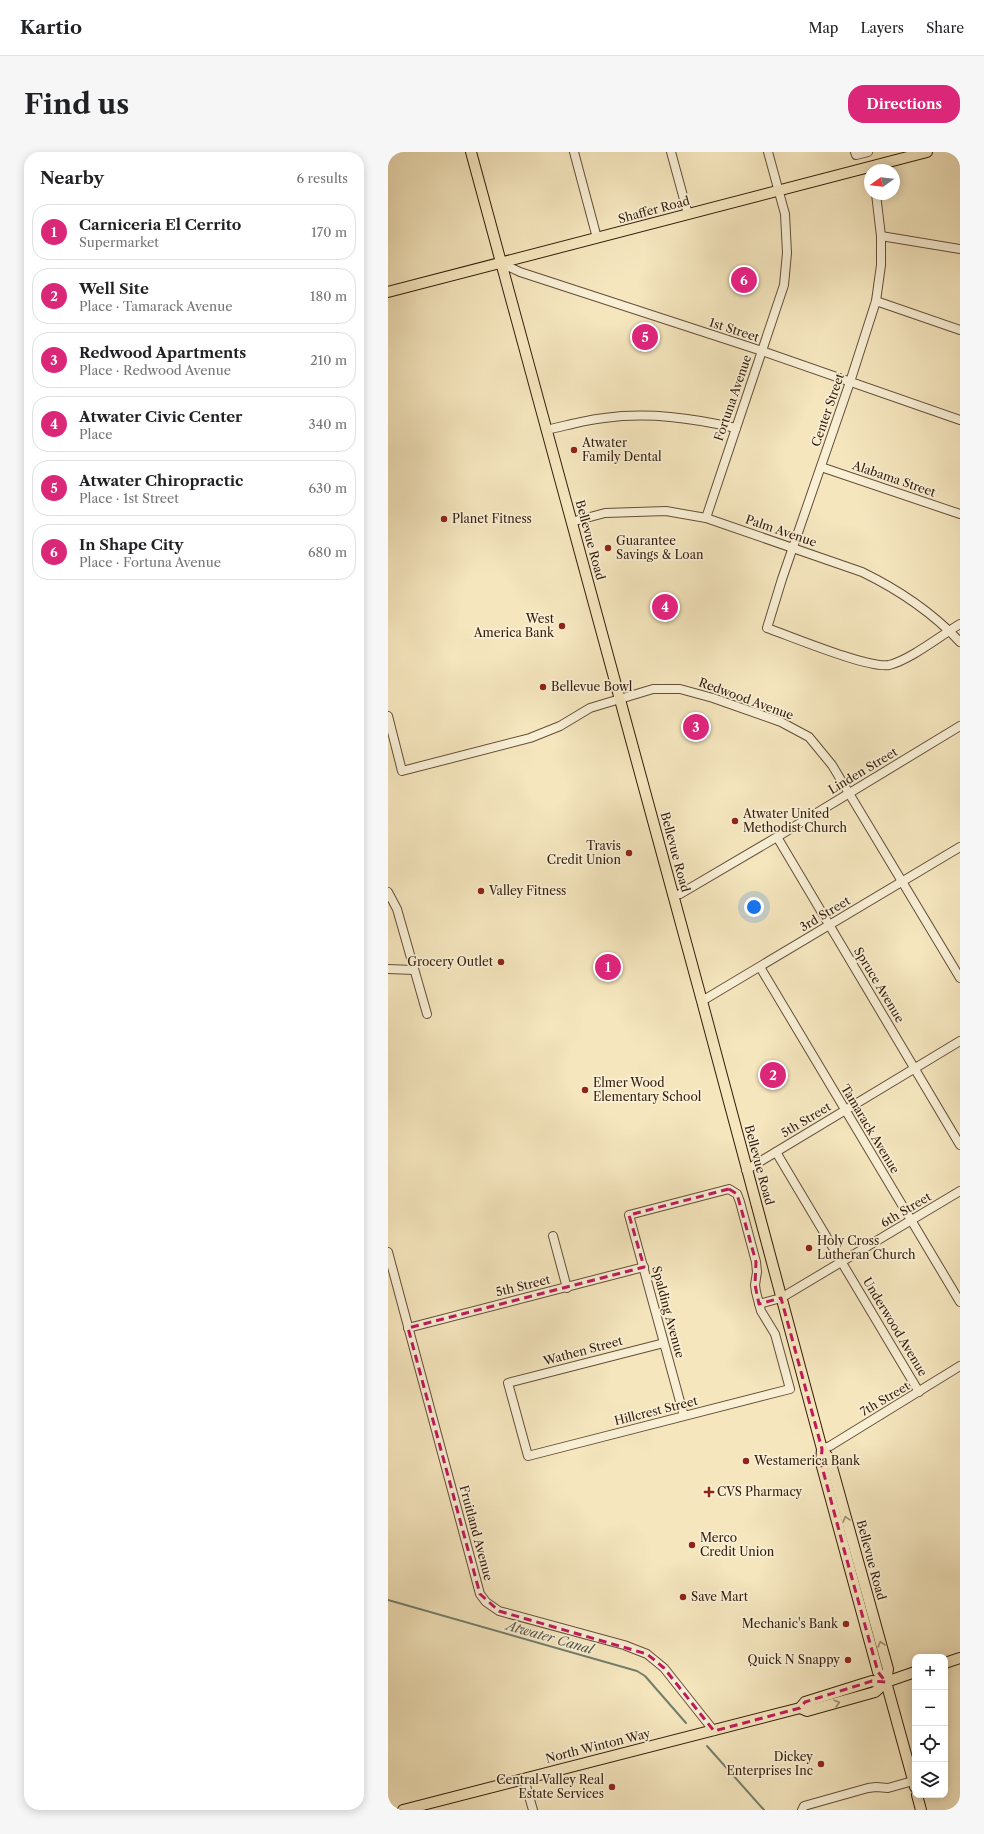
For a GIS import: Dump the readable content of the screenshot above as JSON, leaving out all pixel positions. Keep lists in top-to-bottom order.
{
  "streets": {
    "main road": ["Shaffer Road", "Bellevue Road", "North Winton Way"],
    "street": [
      "1st Street",
      "Fortuna Avenue",
      "Center Street",
      "Alabama Street",
      "Palm Avenue",
      "Redwood Avenue",
      "Linden Street",
      "3rd Street",
      "Spruce Avenue",
      "5th Street",
      "Tamarack Avenue",
      "6th Street",
      "Spalding Avenue",
      "Underwood Avenue",
      "Wathen Street",
      "7th Street",
      "Hillcrest Street",
      "Fruitland Avenue"
    ]
  },
  "crossings": [
    ["Shaffer Road", "1st Street"],
    ["Shaffer Road", "Fortuna Avenue"],
    ["Shaffer Road", "Bellevue Road"],
    ["1st Street", "Fortuna Avenue"],
    ["1st Street", "Center Street"],
    ["1st Street", "Bellevue Road"],
    ["Fortuna Avenue", "Palm Avenue"],
    ["Center Street", "Alabama Street"],
    ["Center Street", "Palm Avenue"],
    ["Palm Avenue", "Bellevue Road"],
    ["Bellevue Road", "Redwood Avenue"],
    ["Bellevue Road", "Linden Street"],
    ["Bellevue Road", "3rd Street"],
    ["Bellevue Road", "5th Street"],
    ["Bellevue Road", "6th Street"],
    ["Bellevue Road", "7th Street"],
    ["Bellevue Road", "North Winton Way"],
    ["Redwood Avenue", "Linden Street"],
    ["Redwood Avenue", "3rd Street"],
    ["Linden Street", "Spruce Avenue"],
    ["3rd Street", "Spruce Avenue"],
    ["3rd Street", "Tamarack Avenue"],
    ["Spruce Avenue", "5th Street"],
    ["5th Street", "Tamarack Avenue"],
    ["5th Street", "Spalding Avenue"],
    ["5th Street", "Underwood Avenue"],
    ["5th Street", "Fruitland Avenue"],
    ["Tamarack Avenue", "6th Street"],
    ["6th Street", "Spalding Avenue"],
    ["6th Street", "Underwood Avenue"],
    ["6th Street", "Hillcrest Street"],
    ["Spalding Avenue", "Wathen Street"],
    ["Spalding Avenue", "Hillcrest Street"],
    ["Underwood Avenue", "7th Street"],
    ["Wathen Street", "Hillcrest Street"],
    ["Fruitland Avenue", "North Winton Way"]
  ],
  "water": ["Atwater Canal"],
  "places": {
    "other": [
      "Atwater Family Dental",
      "Planet Fitness",
      "Guarantee Savings & Loan",
      "West America Bank",
      "Bellevue Bowl",
      "Atwater United Methodist Church",
      "Travis Credit Union",
      "Valley Fitness",
      "Grocery Outlet",
      "Elmer Wood Elementary School",
      "Holy Cross Lutheran Church",
      "Westamerica Bank",
      "Merco Credit Union",
      "Save Mart",
      "Mechanic's Bank",
      "Quick N Snappy",
      "Dickey Enterprises Inc",
      "Central Valley Real Estate Services"
    ],
    "health": ["CVS Pharmacy"]
  },
  "north": "left",
  "page": {
    "header": "Kartio",
    "nav": ["Map", "Layers", "Share"],
    "buttons": "Directions",
    "title": "Find us",
    "heading": ["Nearby", "6 results"],
    "list": [
      {
        "mark": "1",
        "name": "Carniceria El Cerrito",
        "note": "Supermarket",
        "value": "170 m"
      },
      {
        "mark": "2",
        "name": "Well Site",
        "note": "Place · Tamarack Avenue",
        "value": "180 m"
      },
      {
        "mark": "3",
        "name": "Redwood Apartments",
        "note": "Place · Redwood Avenue",
        "value": "210 m"
      },
      {
        "mark": "4",
        "name": "Atwater Civic Center",
        "note": "Place",
        "value": "340 m"
      },
      {
        "mark": "5",
        "name": "Atwater Chiropractic",
        "note": "Place · 1st Street",
        "value": "630 m"
      },
      {
        "mark": "6",
        "name": "In Shape City",
        "note": "Place · Fortuna Avenue",
        "value": "680 m"
      }
    ],
    "pins": [
      "6",
      "5",
      "4",
      "3",
      "1",
      "2"
    ],
    "map_buttons": ["+", "−"]
  }
}
